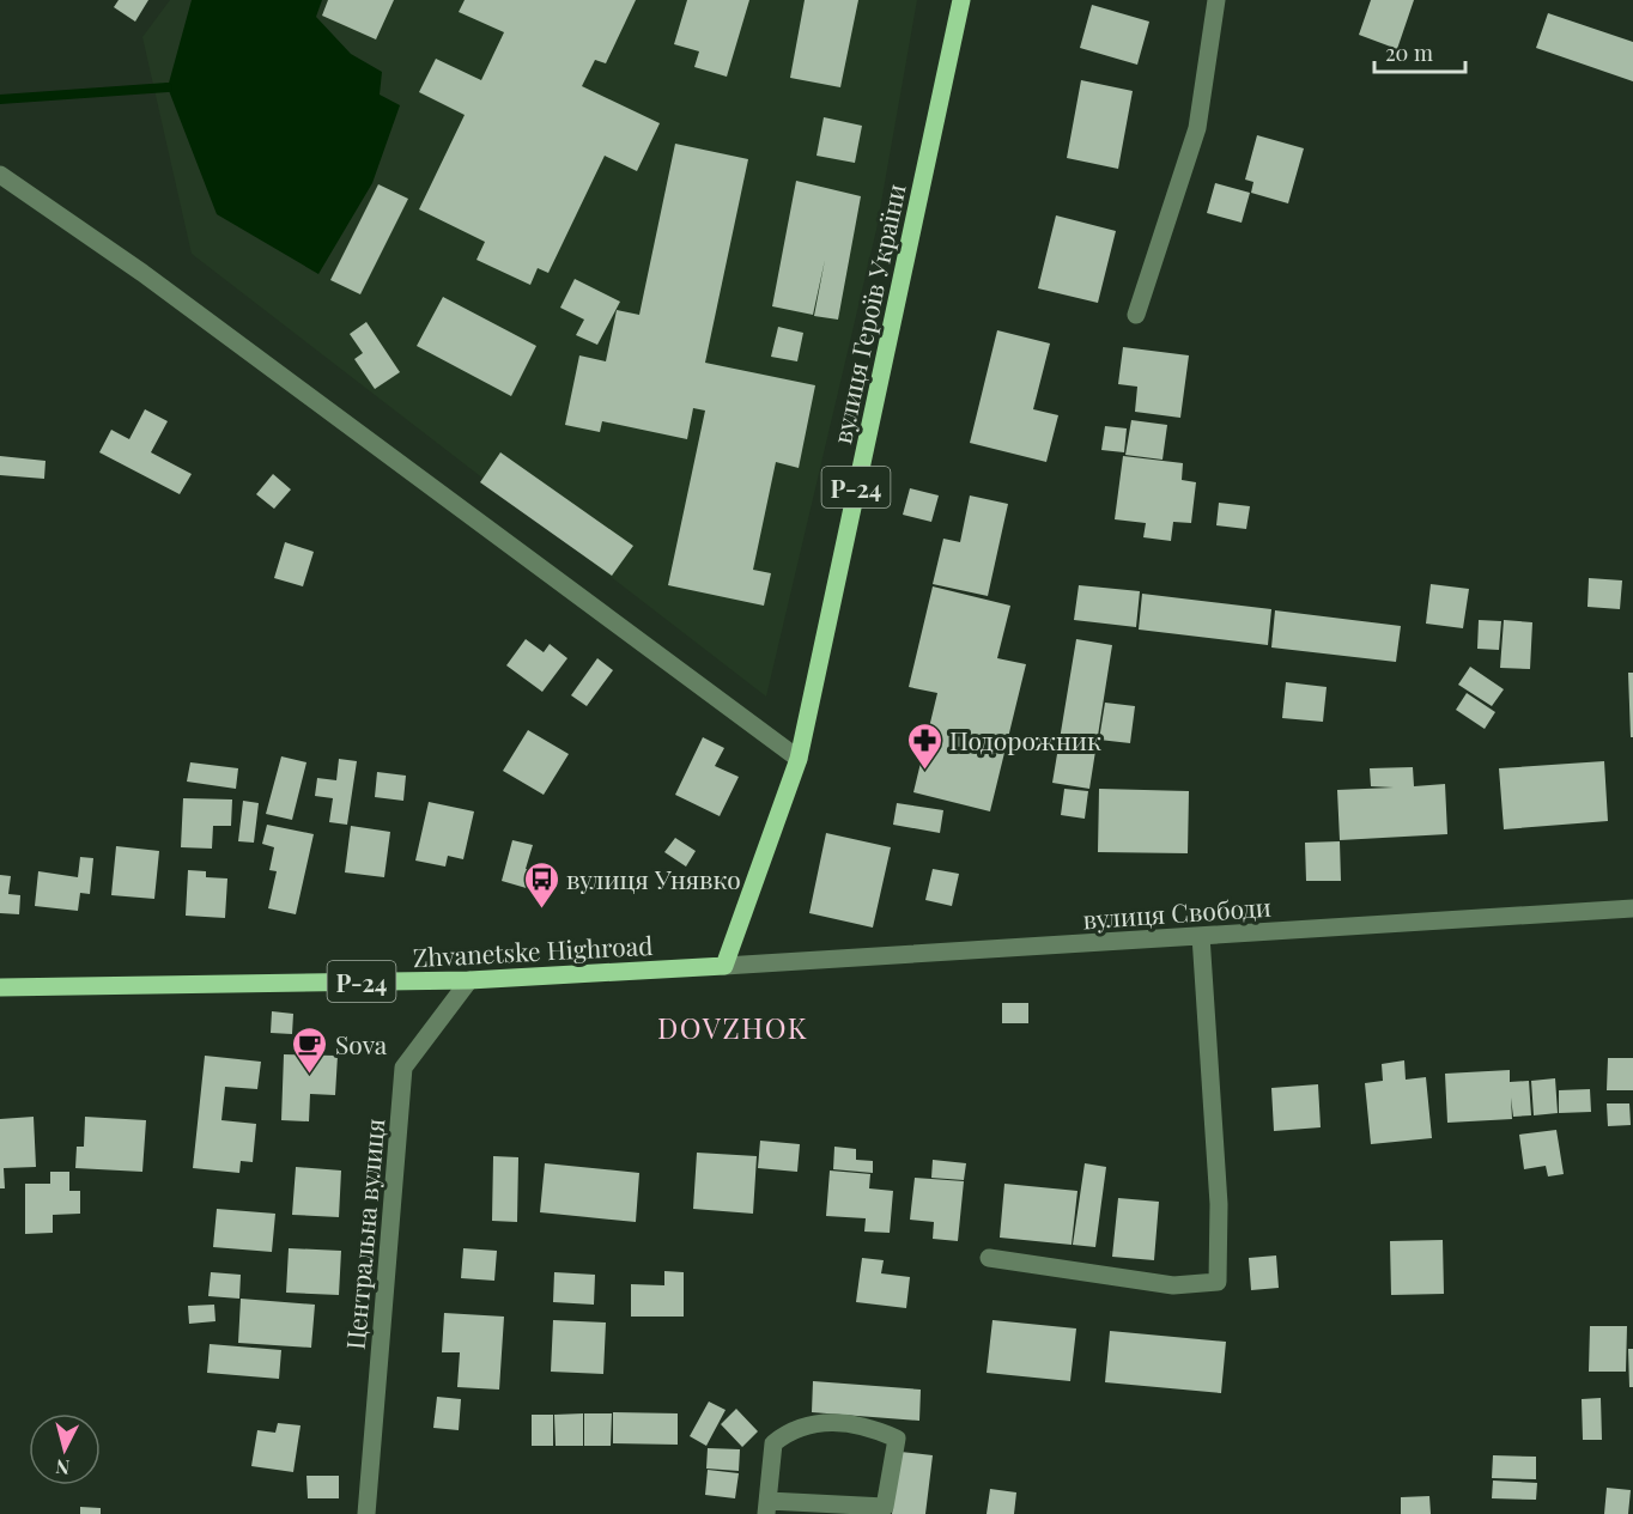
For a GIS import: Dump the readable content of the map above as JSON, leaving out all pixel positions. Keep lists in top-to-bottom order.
{
  "streets": {
    "main road": ["вулиця Героїв України", "Р-24", "Zhvanetske Highroad"],
    "street": ["вулиця Свободи", "Центральна вулиця"]
  },
  "crossings": [
    ["вулиця Героїв України", "вулиця Свободи"],
    ["вулиця Героїв України", "Zhvanetske Highroad"],
    ["вулиця Свободи", "Zhvanetske Highroad"],
    ["Zhvanetske Highroad", "Центральна вулиця"]
  ],
  "districts": ["DOVZHOK"],
  "places": {
    "pharmacy": ["Подорожник"],
    "bus stop": ["вулиця Унявко"],
    "cafe": ["Sova"]
  },
  "scale_bar": "20 m",
  "north": "bottom"
}
